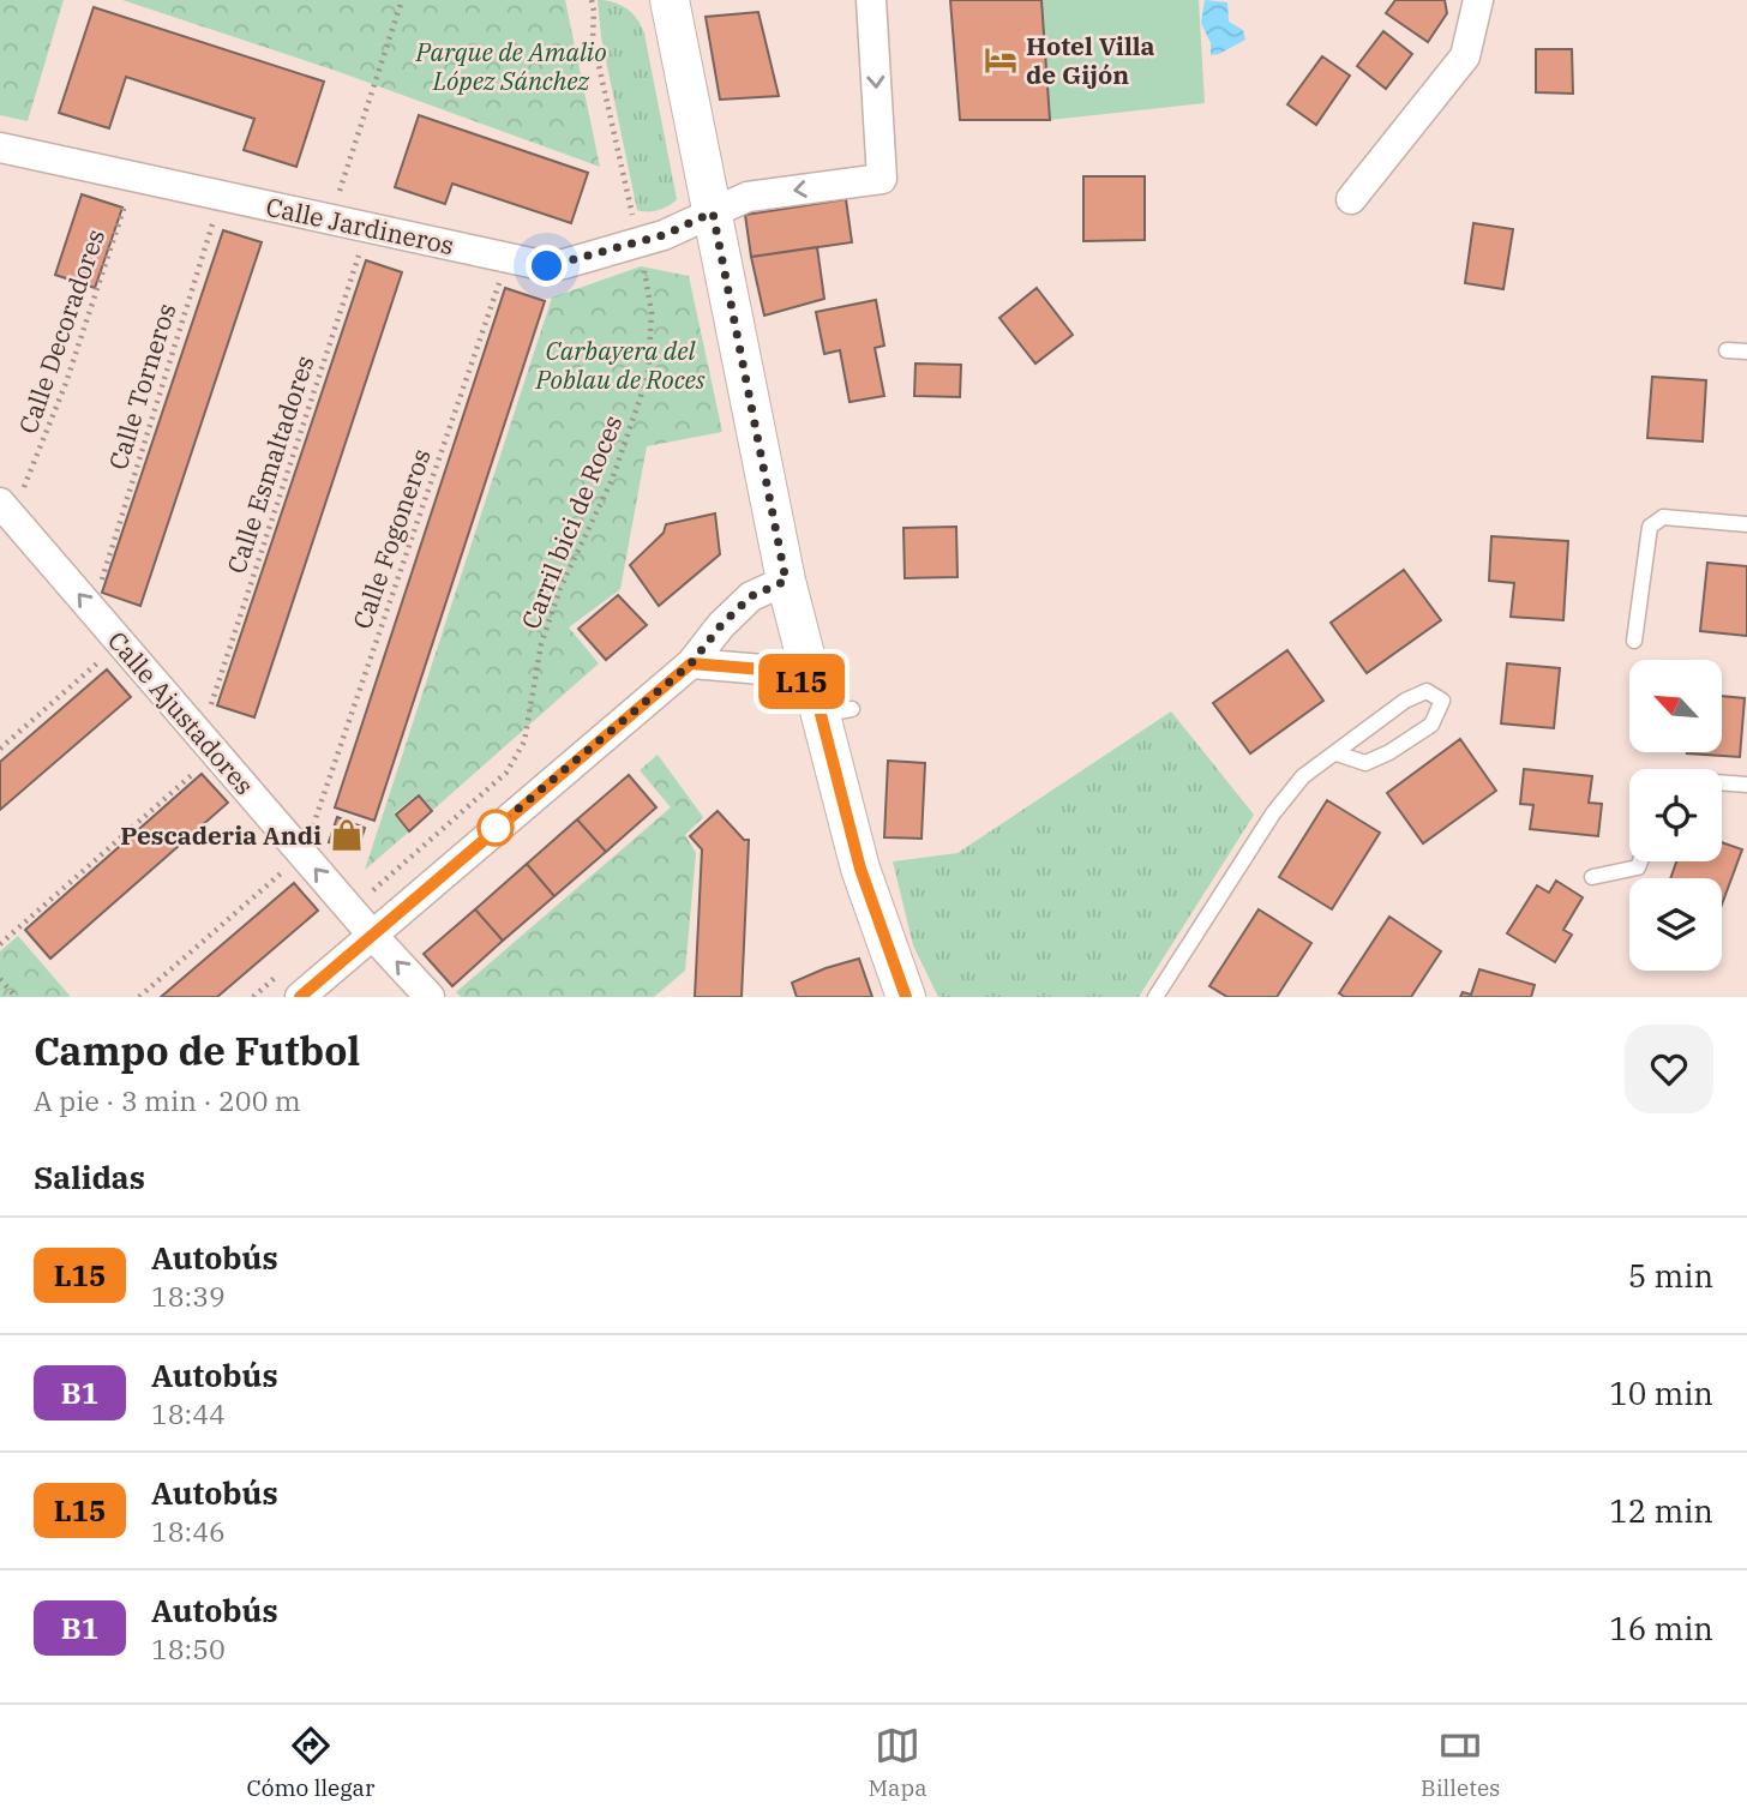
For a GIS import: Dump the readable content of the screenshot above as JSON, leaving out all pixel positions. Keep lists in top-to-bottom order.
{
  "streets": {
    "street": ["Calle Jardineros", "Calle Ajustadores"],
    "path": [
      "Calle Decoradores",
      "Calle Torneros",
      "Calle Esmaltadores",
      "Carril bici de Roces",
      "Calle Fogoneros"
    ]
  },
  "crossings": [
    ["Calle Jardineros", "Calle Decoradores"],
    ["Calle Jardineros", "Calle Torneros"],
    ["Calle Jardineros", "Calle Esmaltadores"],
    ["Calle Jardineros", "Carril bici de Roces"],
    ["Calle Jardineros", "Calle Fogoneros"],
    ["Calle Decoradores", "Calle Ajustadores"],
    ["Carril bici de Roces", "Calle Ajustadores"]
  ],
  "one_way": ["Calle Ajustadores"],
  "parks": ["Parque de Amalio López Sánchez", "Carbayera del Poblau de Roces"],
  "places": {
    "hotel": ["Hotel Villa de Gijón"],
    "shop": ["Pescaderia Andi"]
  },
  "lines": ["bus line L15"],
  "north": "top left",
  "page": {
    "on_map": "L15",
    "heading": [
      ["Campo de Futbol", "A pie · 3 min · 200 m"],
      "Salidas"
    ],
    "list": [
      {
        "mark": "L15",
        "name": "Autobús",
        "note": "18:39",
        "value": "5 min"
      },
      {
        "mark": "B1",
        "name": "Autobús",
        "note": "18:44",
        "value": "10 min"
      },
      {
        "mark": "L15",
        "name": "Autobús",
        "note": "18:46",
        "value": "12 min"
      },
      {
        "mark": "B1",
        "name": "Autobús",
        "note": "18:50",
        "value": "16 min"
      }
    ],
    "tabs": ["Cómo llegar", "Mapa", "Billetes"]
  }
}
